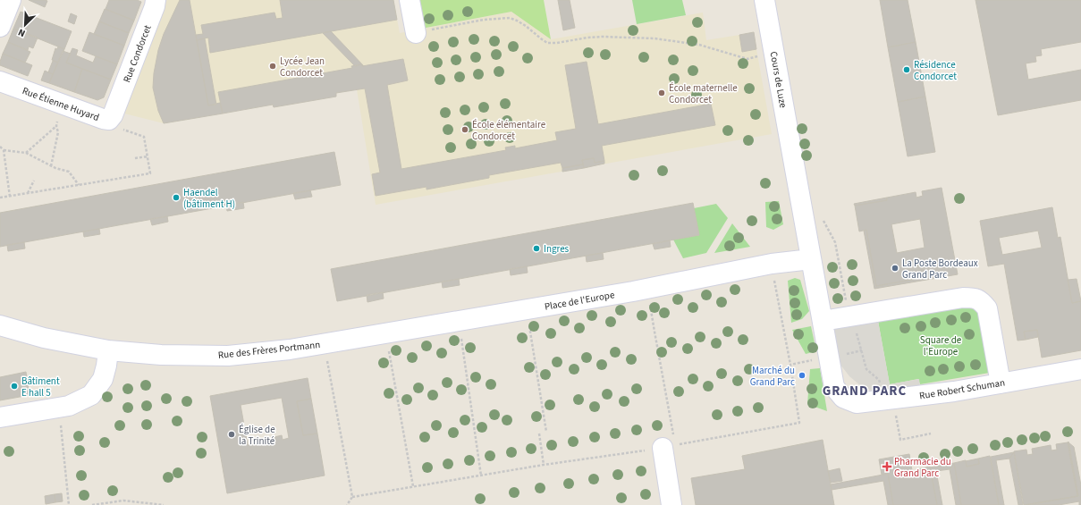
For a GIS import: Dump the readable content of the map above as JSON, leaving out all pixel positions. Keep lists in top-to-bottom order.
{
  "streets": {
    "street": [
      "Rue Condorcet",
      "Cours de Luze",
      "Rue Étienne Huyard",
      "Place de l'Europe",
      "Rue des Frères Portmann",
      "Rue Robert Schuman"
    ]
  },
  "crossings": [
    ["Rue Condorcet", "Rue Étienne Huyard"],
    ["Cours de Luze", "Place de l'Europe"],
    ["Place de l'Europe", "Rue des Frères Portmann"]
  ],
  "districts": ["GRAND PARC"],
  "parks": ["Square de l'Europe"],
  "places": {
    "other": [
      "Lycée Jean Condorcet",
      "Résidence Condorcet",
      "École maternelle Condorcet",
      "École élémentaire Condorcet",
      "Haendel (bâtiment H)",
      "Ingres",
      "La Poste Bordeaux Grand Parc",
      "Marché du Grand Parc",
      "Bâtiment E hall 5",
      "Église de la Trinité"
    ],
    "health": ["Pharmacie du Grand Parc"]
  },
  "north": "bottom left"
}
